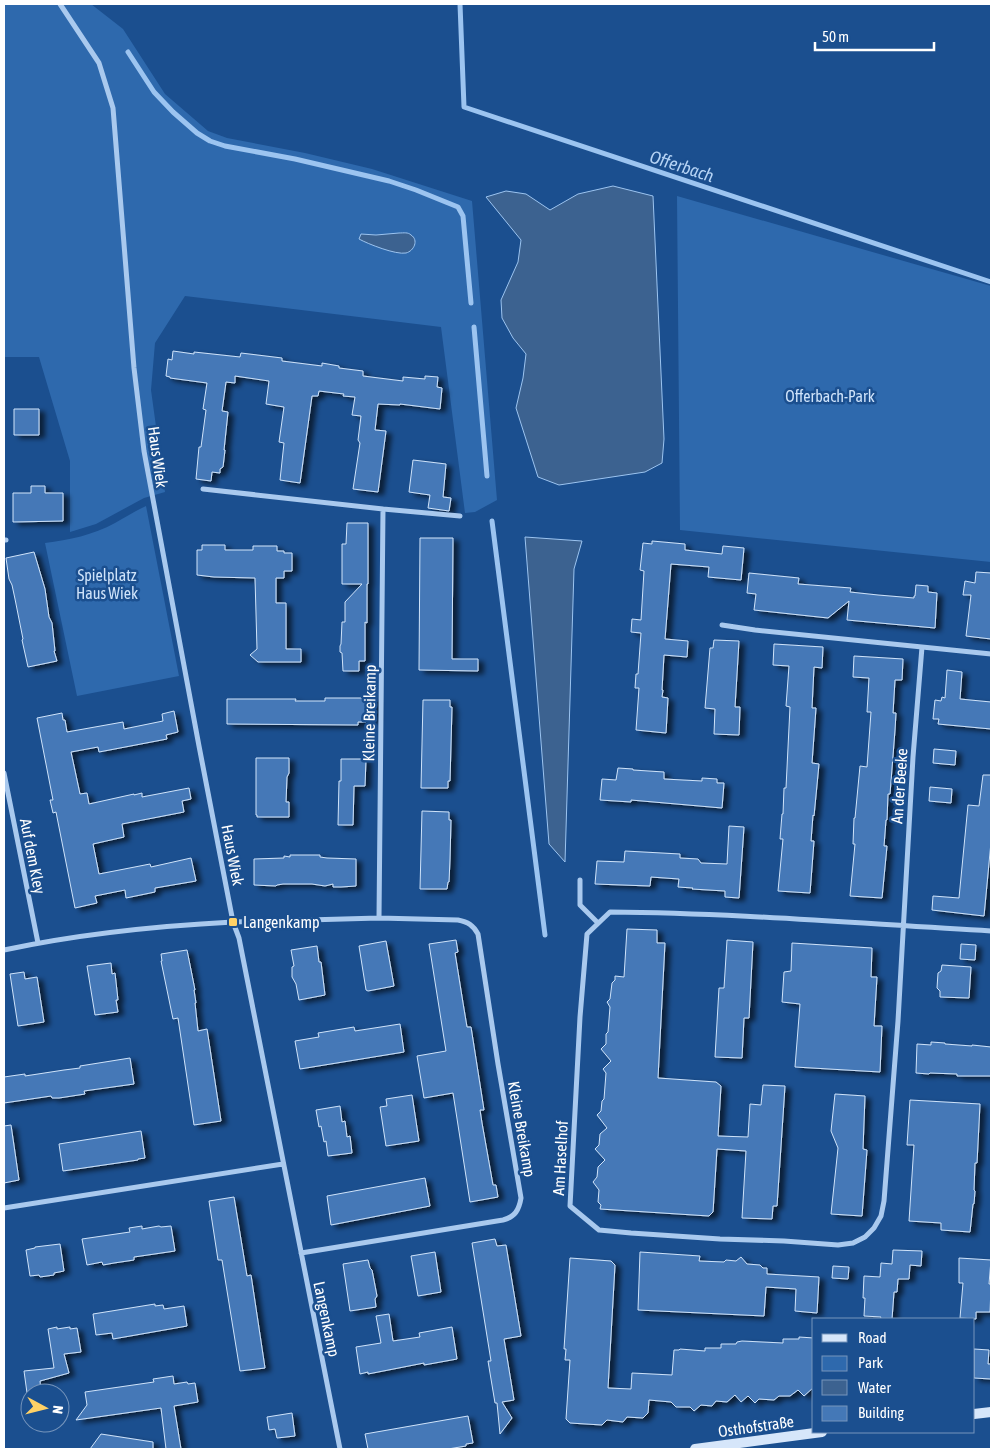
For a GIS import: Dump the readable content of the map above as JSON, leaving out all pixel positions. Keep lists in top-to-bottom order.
{
  "streets": {
    "street": [
      "Haus Wiek",
      "Kleine Breikamp",
      "An der Beeke",
      "Auf dem Kley",
      "Am Haselhof",
      "Langenkamp",
      "Osthofstraße"
    ]
  },
  "crossings": [
    ["Haus Wiek", "Kleine Breikamp"],
    ["Haus Wiek", "Langenkamp"],
    ["Kleine Breikamp", "Langenkamp"],
    ["An der Beeke", "Am Haselhof"]
  ],
  "water": ["Offerbach"],
  "parks": ["Offerbach-Park", "Spielplatz Haus Wiek"],
  "places": {
    "transit": ["Langenkamp"]
  },
  "legend": [
    "Road",
    "Park",
    "Water",
    "Building"
  ],
  "scale_bar": "50 m",
  "north": "right"
}
